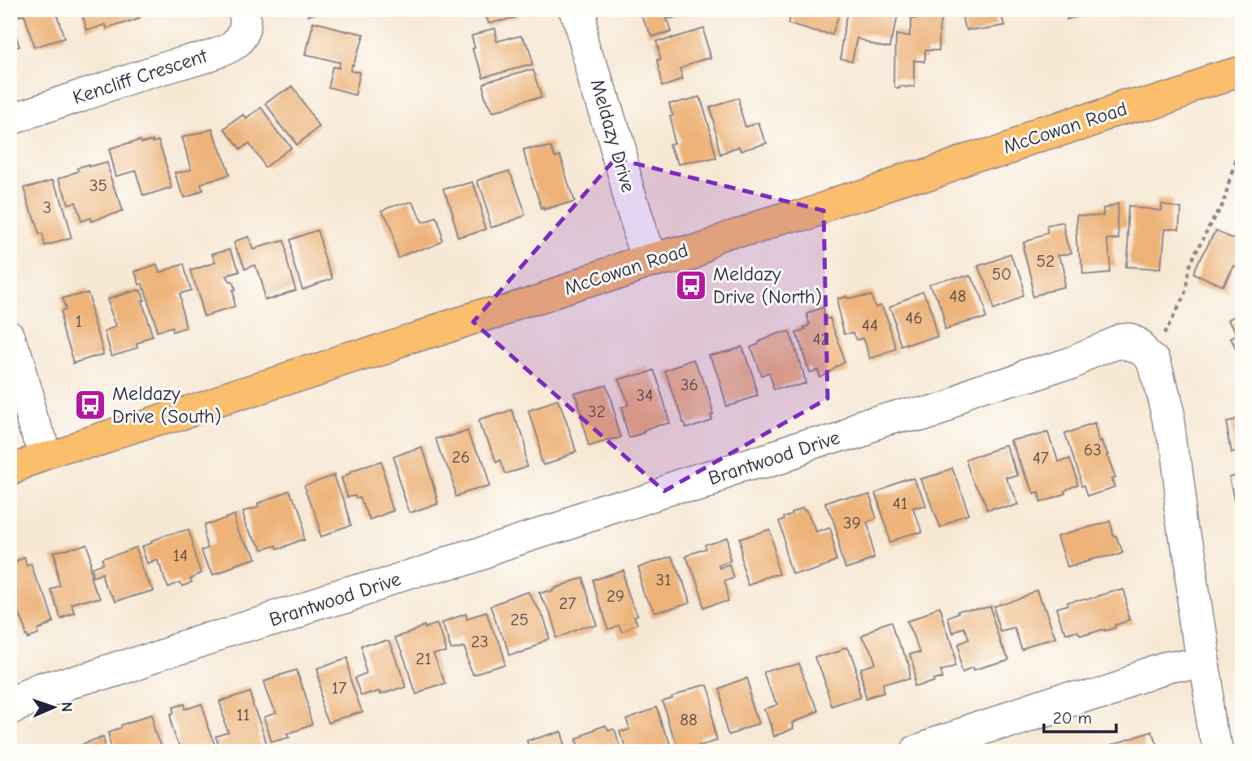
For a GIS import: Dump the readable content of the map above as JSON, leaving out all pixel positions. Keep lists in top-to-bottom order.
{
  "streets": {
    "main road": ["McCowan Road"],
    "street": ["Kencliff Crescent", "Meldazy Drive", "Brantwood Drive"]
  },
  "crossings": [
    ["McCowan Road", "Meldazy Drive"]
  ],
  "places": {
    "bus stop": ["Meldazy Drive (North)", "Meldazy Drive (South)"]
  },
  "house_numbers": [
    "35",
    "3",
    "52",
    "50",
    "48",
    "46",
    "1",
    "44",
    "42",
    "36",
    "34",
    "32",
    "63",
    "26",
    "47",
    "41",
    "39",
    "14",
    "31",
    "29",
    "27",
    "25",
    "23",
    "21",
    "17",
    "11",
    "88"
  ],
  "scale_bar": "20 m",
  "north": "right"
}
